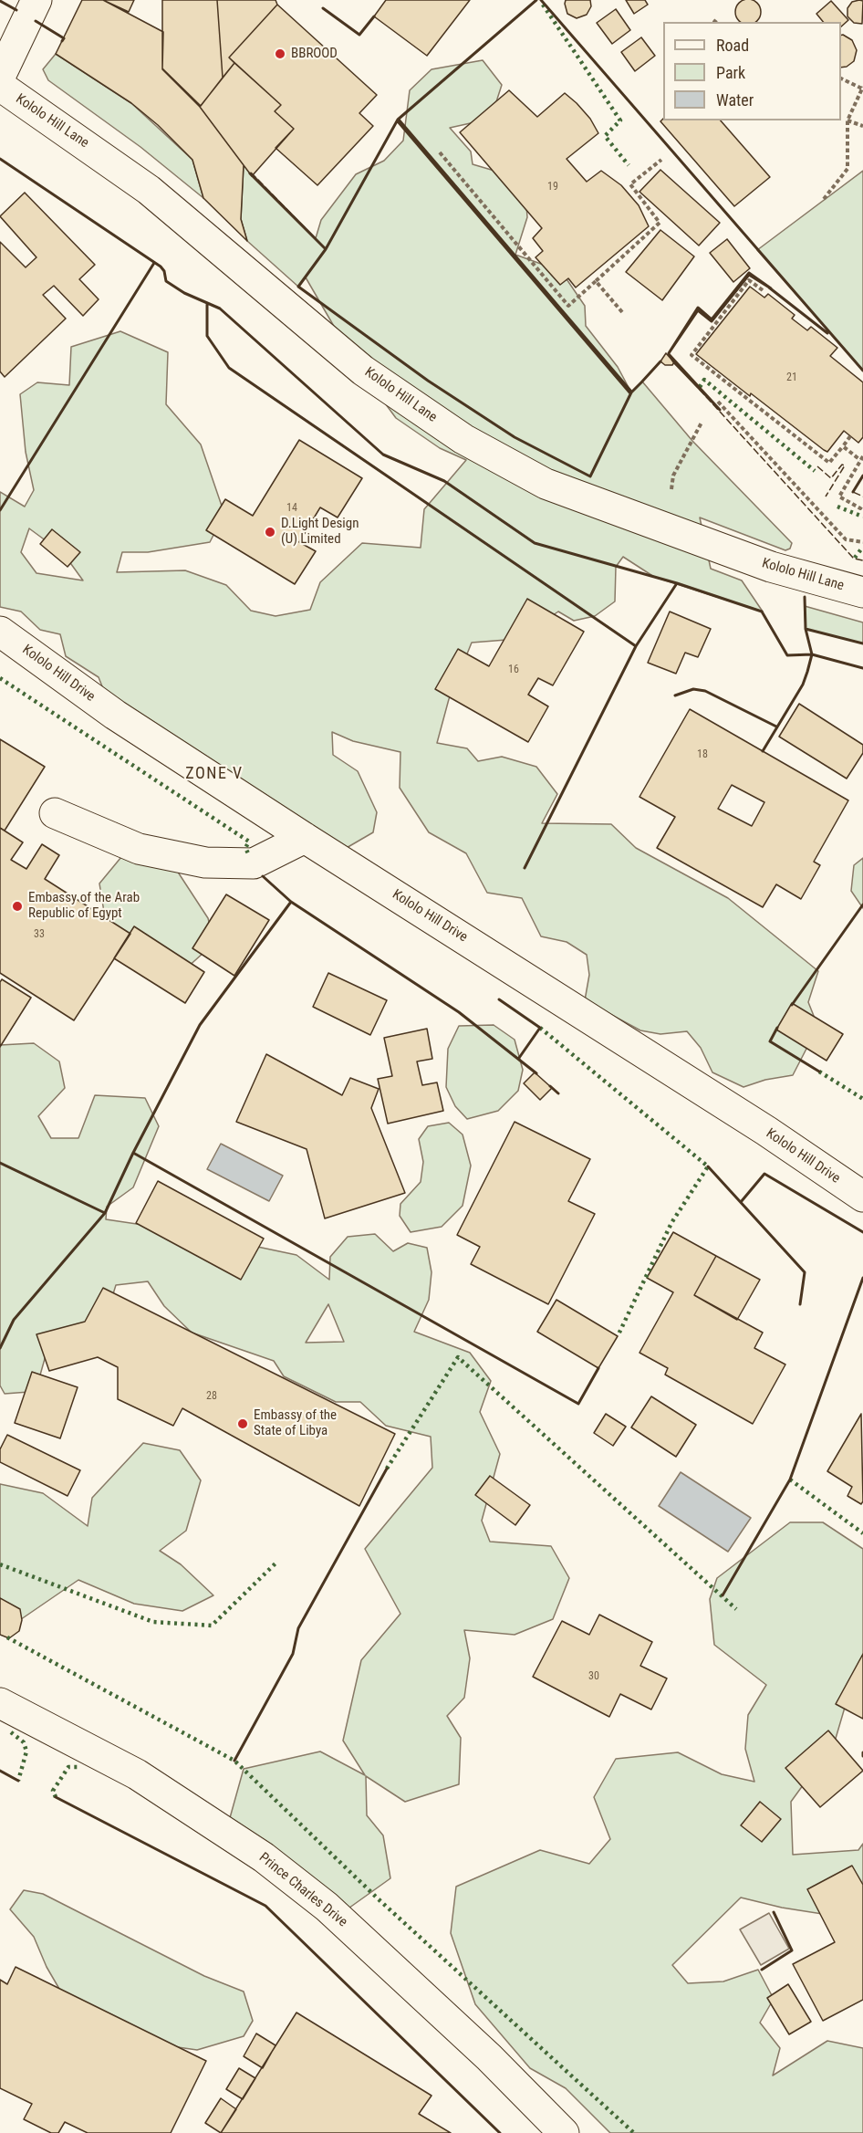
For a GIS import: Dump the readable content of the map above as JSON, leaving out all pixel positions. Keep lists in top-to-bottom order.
{
  "streets": {
    "street": ["Kololo Hill Lane", "Kololo Hill Drive", "Prince Charles Drive"]
  },
  "districts": ["ZONE V"],
  "places": [
    "BBROOD",
    "D.Light Design (U) Limited",
    "Embassy of the Arab Republic of Egypt",
    "Embassy of the State of Libya"
  ],
  "house_numbers": [
    "19",
    "21",
    "14",
    "16",
    "18",
    "33",
    "28",
    "30"
  ],
  "legend": ["Road", "Park", "Water"]
}
